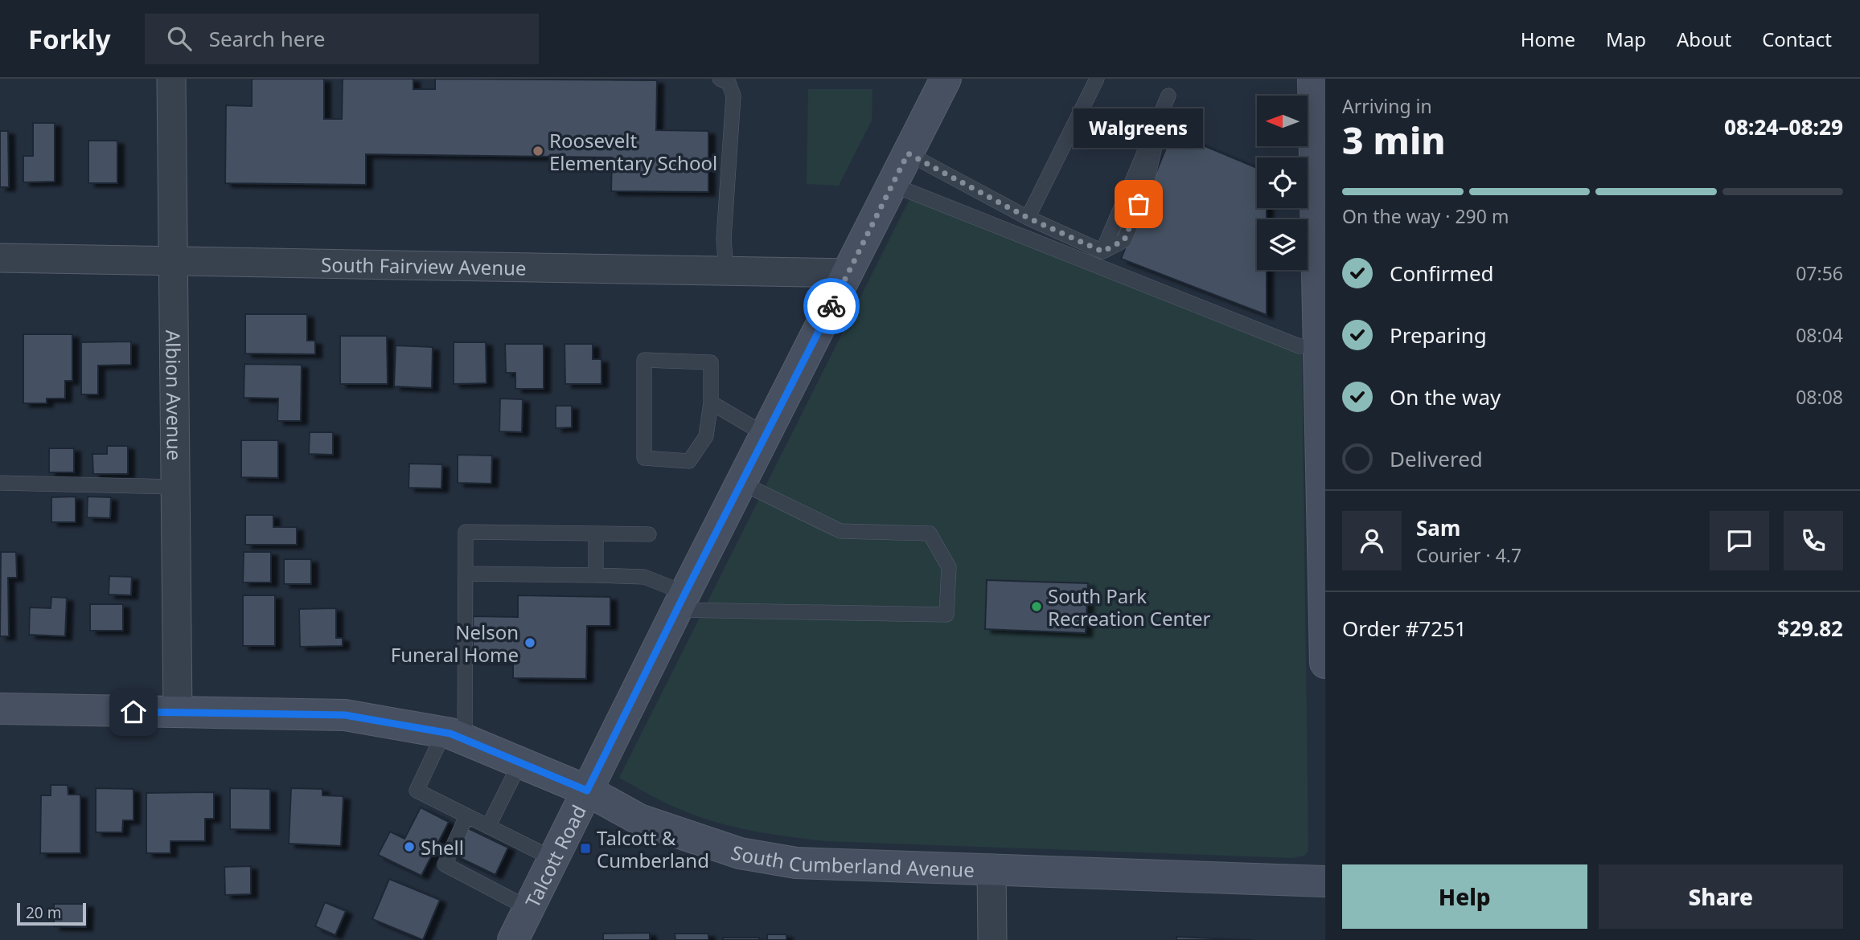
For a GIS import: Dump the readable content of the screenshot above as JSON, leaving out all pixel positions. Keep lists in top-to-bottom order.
{
  "streets": {
    "street": [
      "South Fairview Avenue",
      "Albion Avenue",
      "Talcott Road",
      "South Cumberland Avenue"
    ]
  },
  "crossings": [
    ["South Fairview Avenue", "Albion Avenue"],
    ["South Fairview Avenue", "Talcott Road"],
    ["Albion Avenue", "South Cumberland Avenue"],
    ["Talcott Road", "South Cumberland Avenue"]
  ],
  "places": {
    "other": [
      "Roosevelt Elementary School",
      "Walgreens",
      "South Park Recreation Center",
      "Nelson Funeral Home",
      "Shell"
    ],
    "transit": ["Talcott & Cumberland"]
  },
  "scale_bar": "20 m",
  "north": "left",
  "page": {
    "header": "Forkly",
    "search": "Search here",
    "nav": [
      "Home",
      "Map",
      "About",
      "Contact"
    ],
    "heading": ["3 min", "Arriving in", "08:24–08:29"],
    "panel": [
      "Sam",
      "Courier · 4.7",
      "Order #7251",
      "$29.82"
    ],
    "bubble": "Walgreens",
    "bar": "On the way · 290 m",
    "list": [
      ["Confirmed", "07:56"],
      ["Preparing", "08:04"],
      ["On the way", "08:08"],
      "Delivered"
    ],
    "buttons": ["Help", "Share"],
    "scale": "20 m"
  }
}
